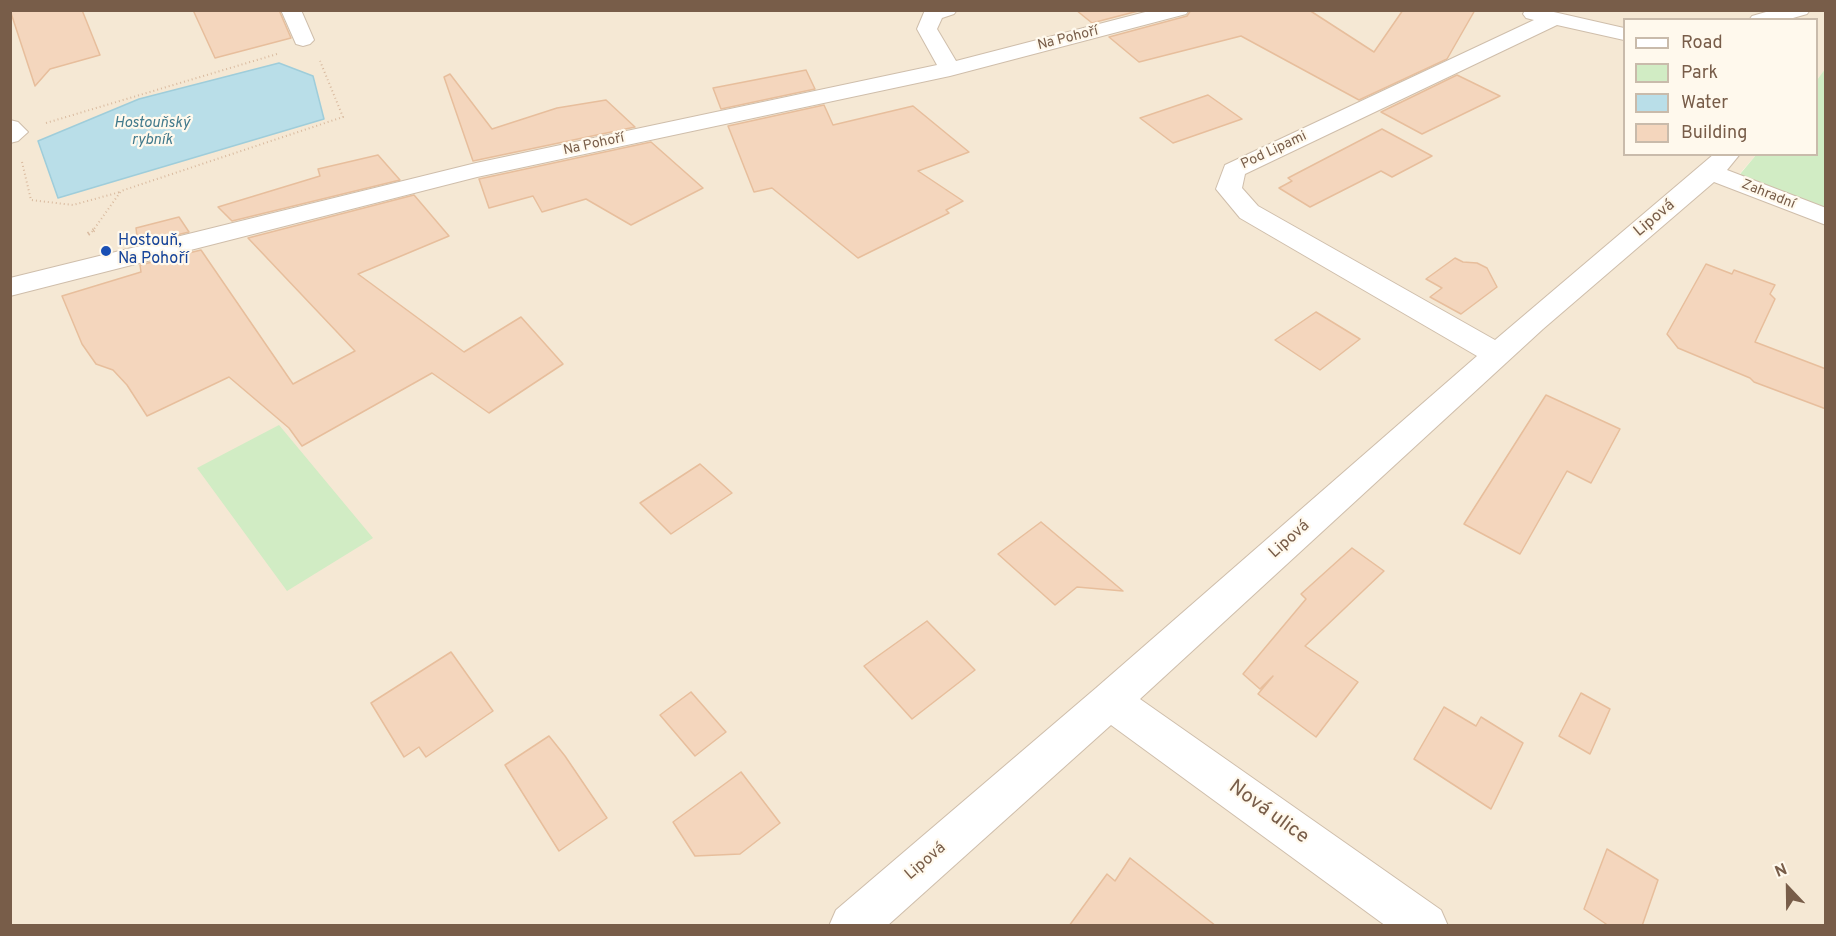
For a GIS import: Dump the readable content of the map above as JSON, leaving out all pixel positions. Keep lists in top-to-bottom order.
{
  "streets": {
    "street": [
      "Na Pohoří",
      "Pod Lipami",
      "Zahradní",
      "Lipová",
      "Nová ulice"
    ]
  },
  "crossings": [
    ["Pod Lipami", "Lipová"],
    ["Zahradní", "Lipová"],
    ["Lipová", "Nová ulice"]
  ],
  "water": ["Hostouňský rybník"],
  "places": ["Hostouň, Na Pohoří"],
  "legend": [
    "Road",
    "Park",
    "Water",
    "Building"
  ],
  "north": "top"
}
